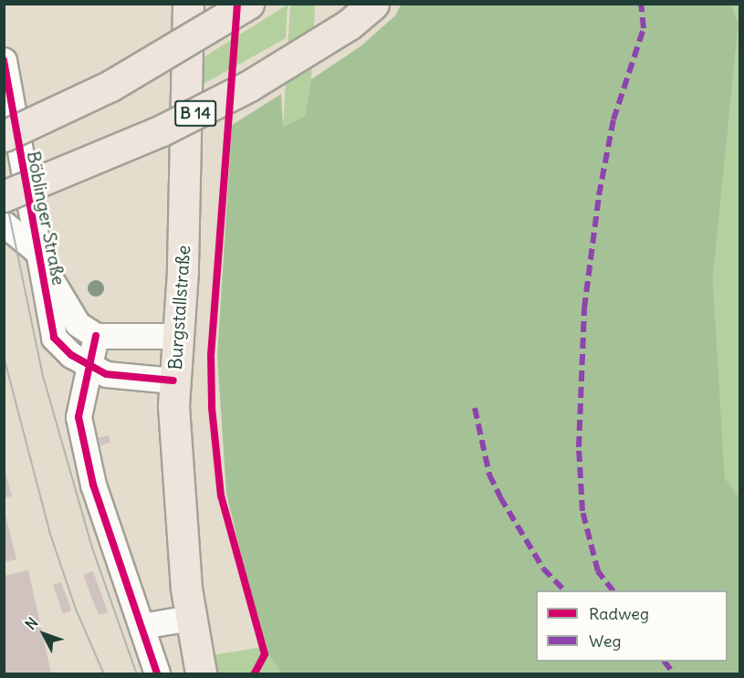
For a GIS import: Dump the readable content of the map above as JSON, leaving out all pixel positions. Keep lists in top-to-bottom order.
{
  "streets": {
    "main road": ["B 14", "Burgstallstraße"],
    "street": ["Böblinger Straße"]
  },
  "crossings": [
    ["Böblinger Straße", "Burgstallstraße"]
  ],
  "legend": ["Radweg", "Weg"],
  "north": "top left"
}
